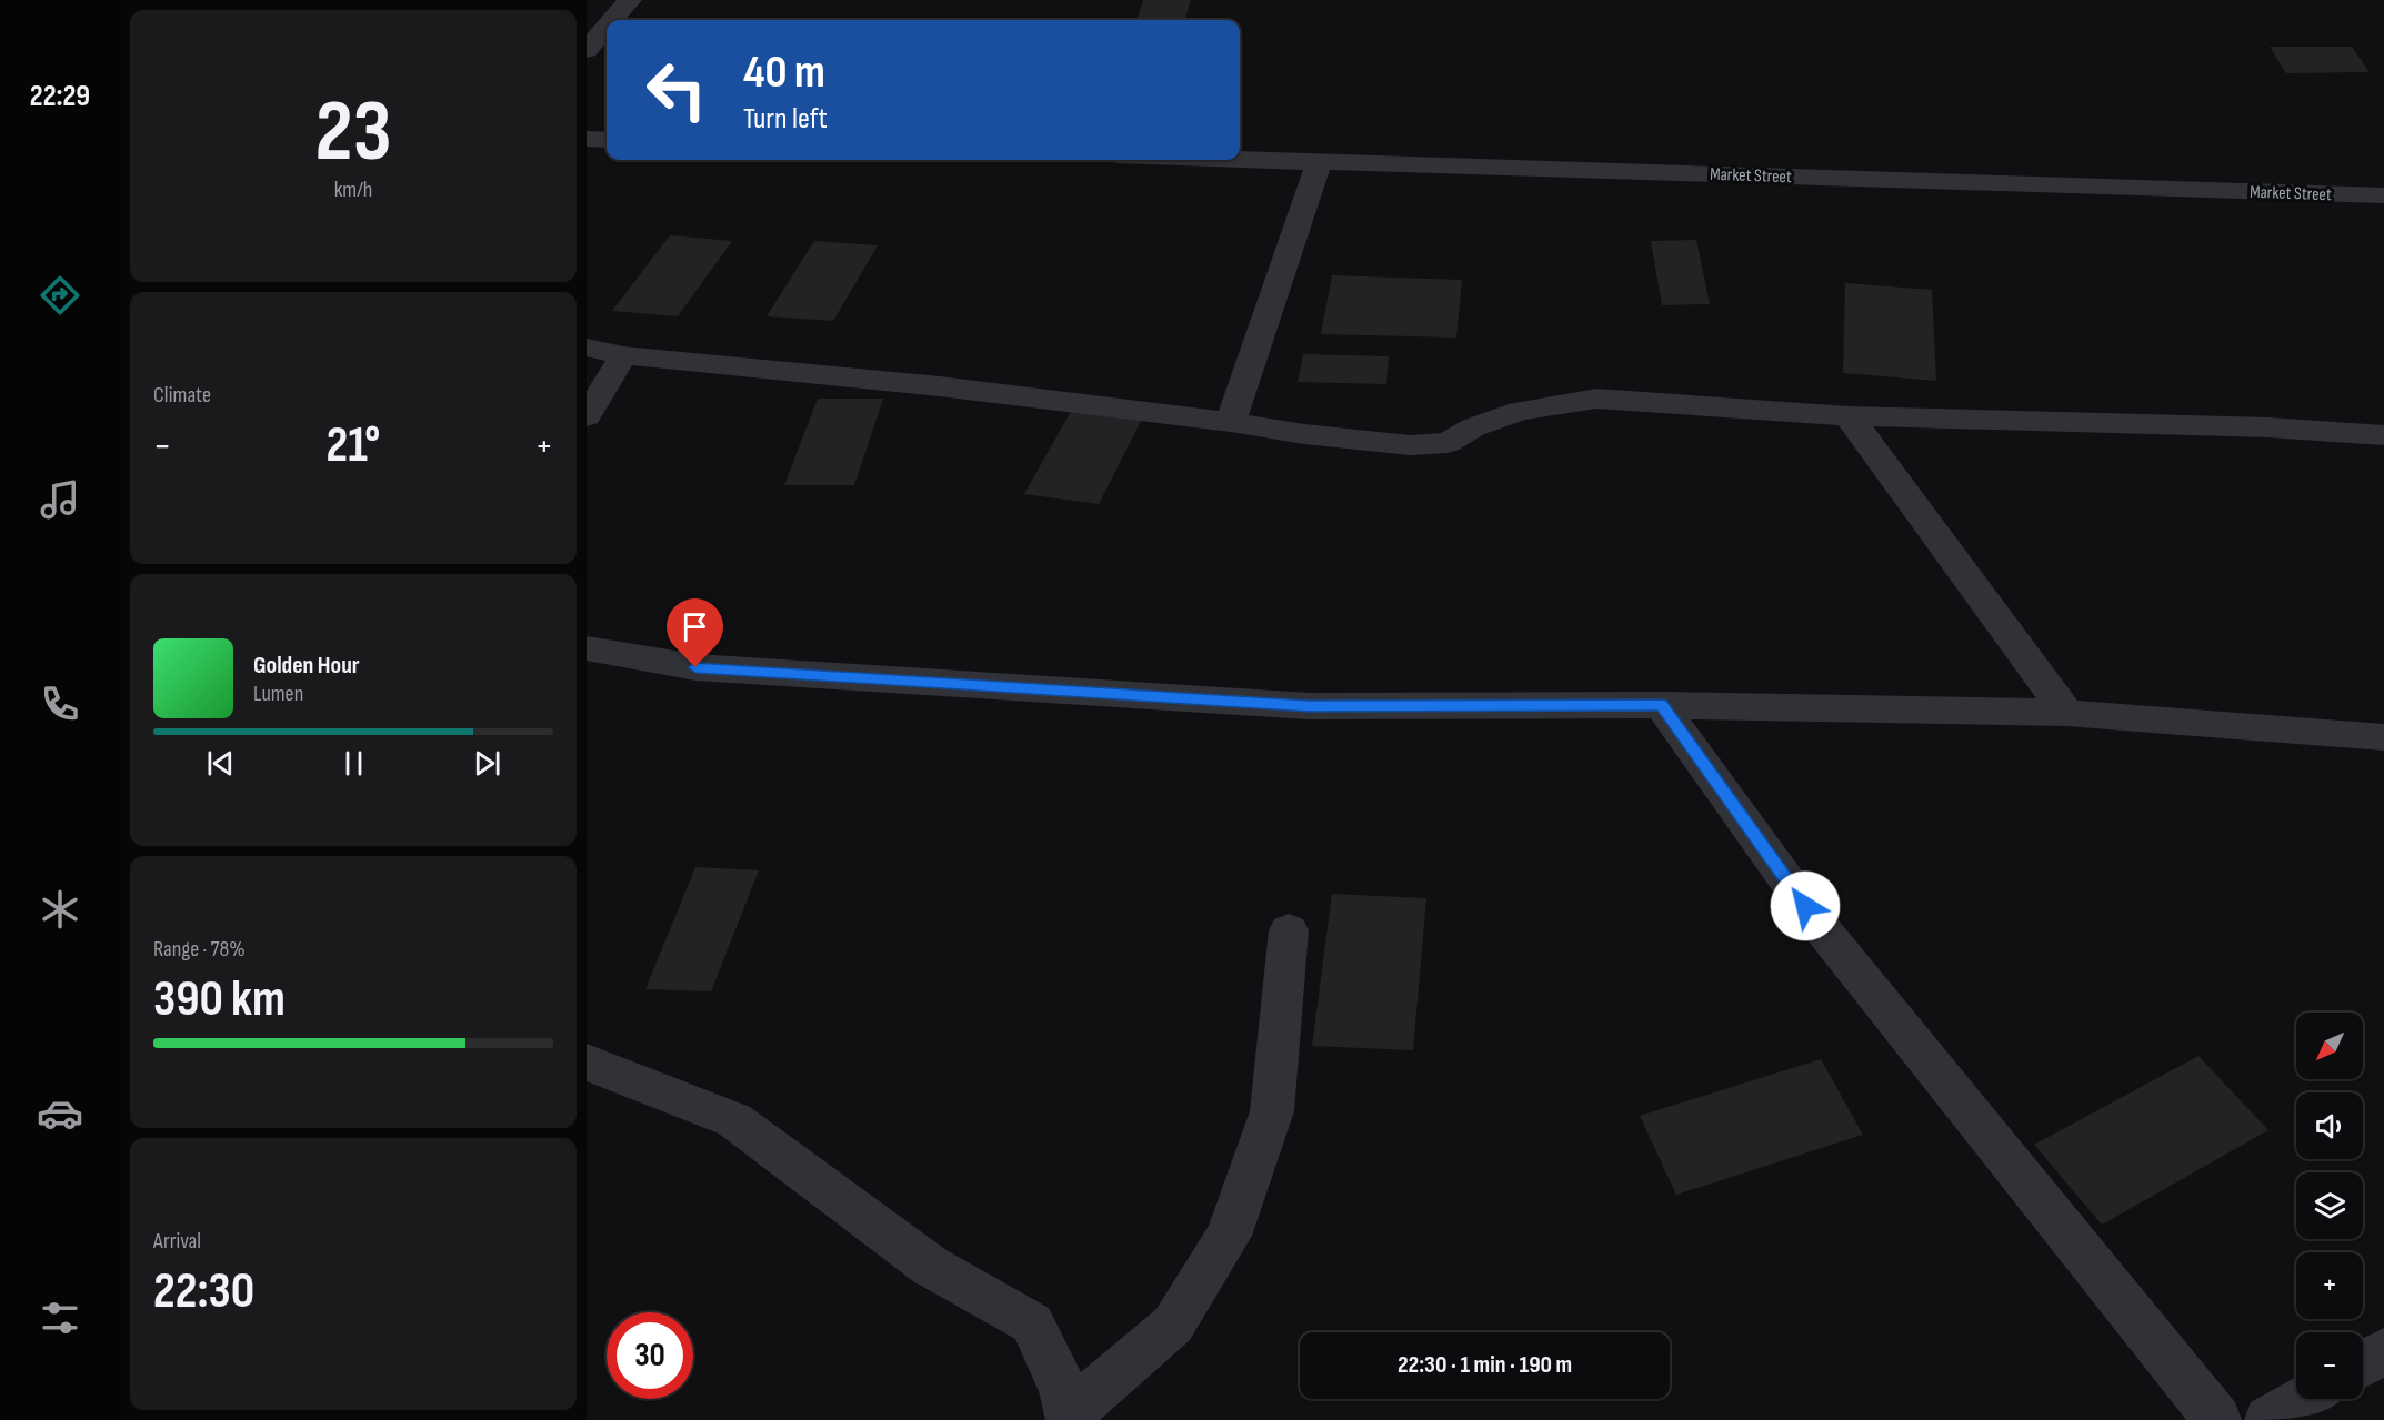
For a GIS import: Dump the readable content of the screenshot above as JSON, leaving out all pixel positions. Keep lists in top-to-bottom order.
{
  "streets": {
    "street": ["Market Street"]
  },
  "north": "bottom left",
  "page": {
    "tabs": "22:29",
    "tile": [
      ["23", "km/h"],
      "Climate",
      ["Range · 78%", "390 km"],
      ["Arrival", "22:30"]
    ],
    "turn": ["40 m", "Turn left"],
    "heat": ["−", "21°", "+"],
    "song": ["Golden Hour", "Lumen"],
    "map_buttons": ["+", "−"],
    "limit": "30",
    "trip": "22:30 · 1 min · 190 m"
  }
}
